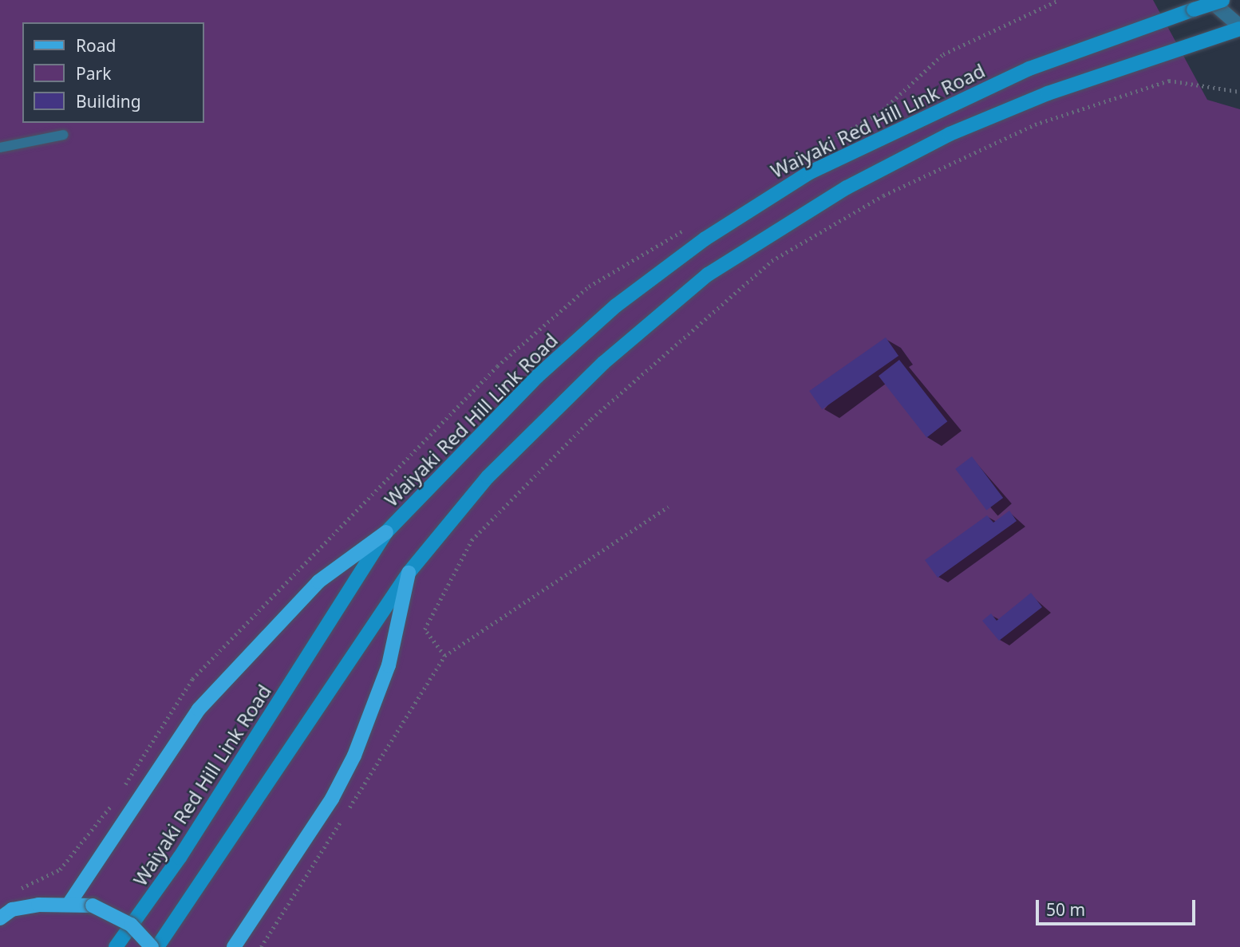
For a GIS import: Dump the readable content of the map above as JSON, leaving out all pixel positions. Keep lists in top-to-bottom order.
{
  "streets": {
    "main road": ["Waiyaki Red Hill Link Road"]
  },
  "legend": ["Road", "Park", "Building"],
  "scale_bar": "50 m"
}
